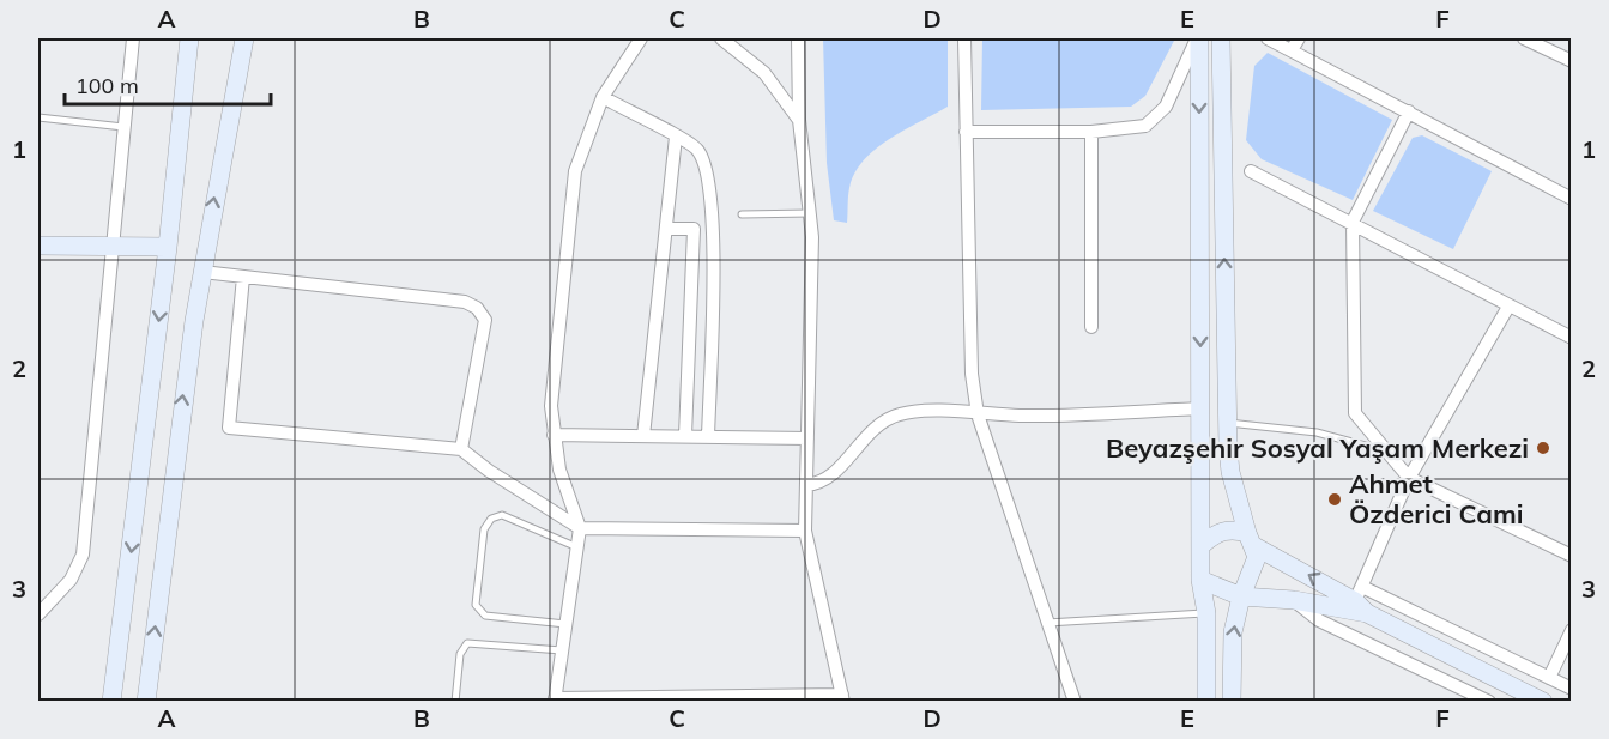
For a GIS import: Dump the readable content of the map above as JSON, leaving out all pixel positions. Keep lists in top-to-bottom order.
{
  "places": ["Beyazşehir Sosyal Yaşam Merkezi", "Ahmet Özderici Cami"],
  "scale_bar": "100 m",
  "grid": {
    "columns": [
      "A",
      "B",
      "C",
      "D",
      "E",
      "F"
    ],
    "rows": ["1", "2", "3"]
  }
}
